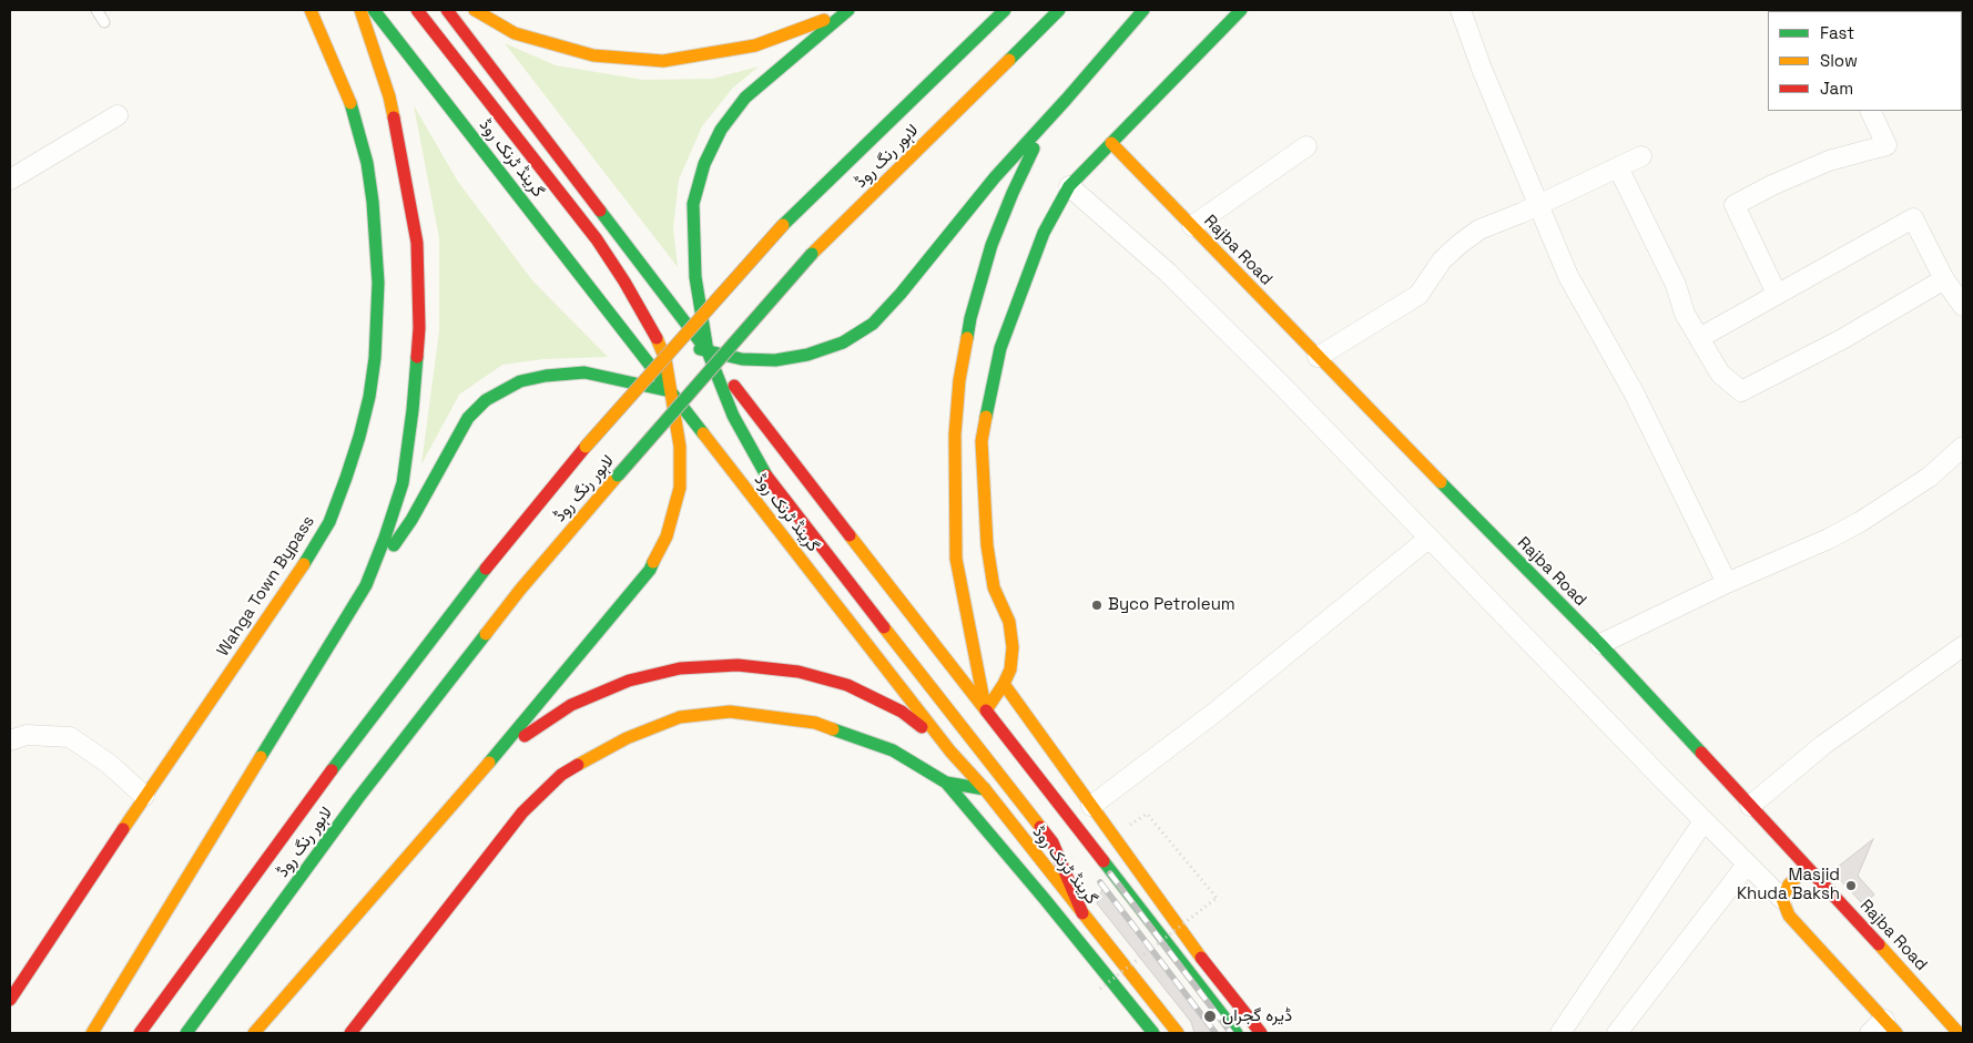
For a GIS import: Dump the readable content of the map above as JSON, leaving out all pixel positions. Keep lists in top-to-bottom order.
{
  "streets": {
    "main road": [
      "لاہور رنگ روڈ",
      "گرینڈ ٹرنک روڈ",
      "Rajba Road",
      "Wahga Town Bypass"
    ]
  },
  "places": ["Byco Petroleum", "Masjid Khuda Baksh", "ڈیرہ گجراں"],
  "legend": ["Fast", "Slow", "Jam"]
}
